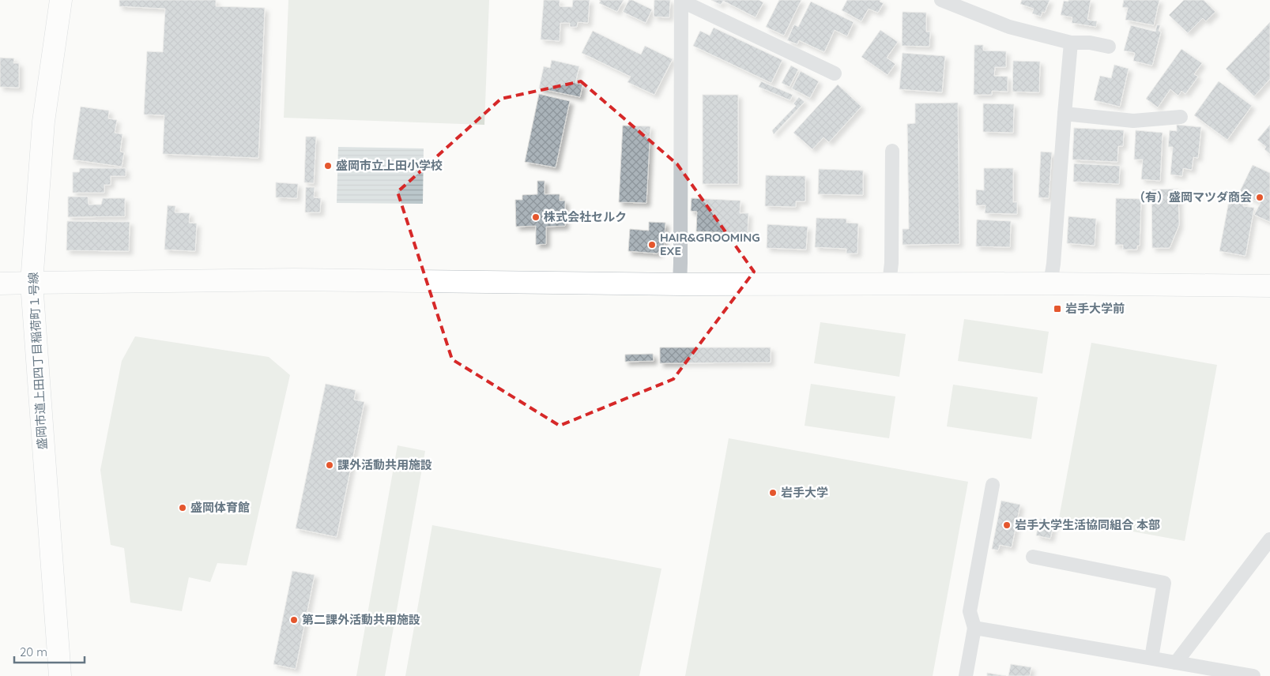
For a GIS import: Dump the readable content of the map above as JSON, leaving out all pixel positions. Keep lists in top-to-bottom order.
{
  "streets": {
    "street": ["盛岡市道上田四丁目稲荷町１号線"]
  },
  "places": {
    "other": [
      "盛岡市立上田小学校",
      "（有）盛岡マツダ商会",
      "株式会社セルク",
      "HAIR&GROOMING EXE",
      "課外活動共用施設",
      "岩手大学",
      "盛岡体育館",
      "岩手大学生活協同組合 本部",
      "第二課外活動共用施設"
    ],
    "transit": ["岩手大学前"]
  },
  "scale_bar": "20 m"
}
